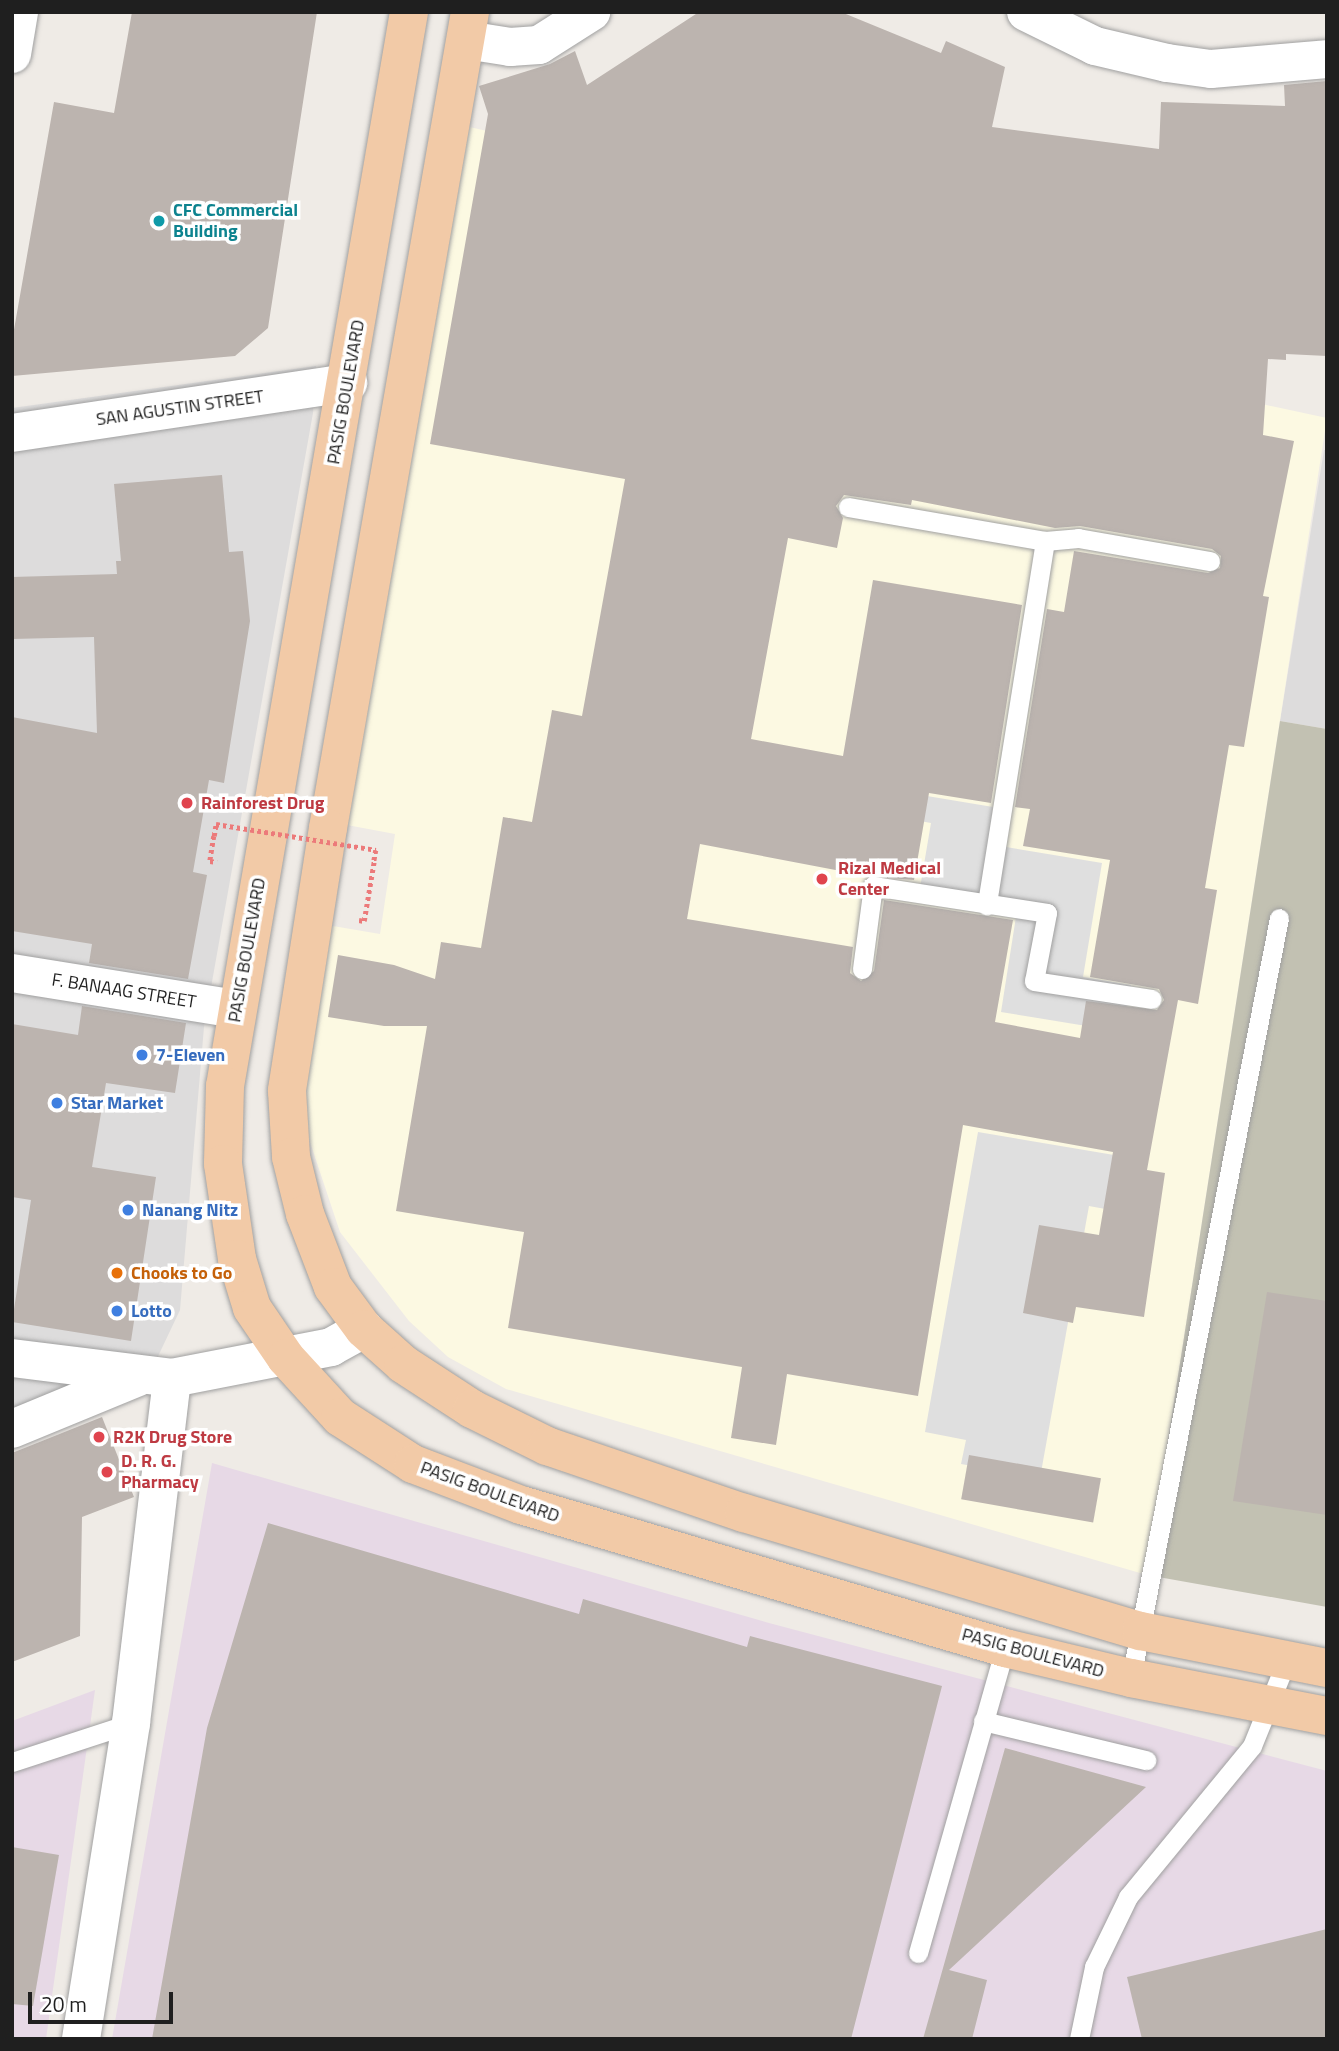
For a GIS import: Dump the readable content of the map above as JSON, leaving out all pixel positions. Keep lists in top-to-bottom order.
{
  "streets": {
    "main road": ["PASIG BOULEVARD"],
    "street": ["SAN AGUSTIN STREET", "F. BANAAG STREET"]
  },
  "crossings": [
    ["PASIG BOULEVARD", "SAN AGUSTIN STREET"],
    ["PASIG BOULEVARD", "F. BANAAG STREET"]
  ],
  "places": [
    "CFC Commercial Building",
    "Rainforest Drug",
    "Rizal Medical Center",
    "7-Eleven",
    "Star Market",
    "Nanang Nitz",
    "Chooks to Go",
    "Lotto",
    "R2K Drug Store",
    "D. R. G. Pharmacy"
  ],
  "scale_bar": "20 m"
}
